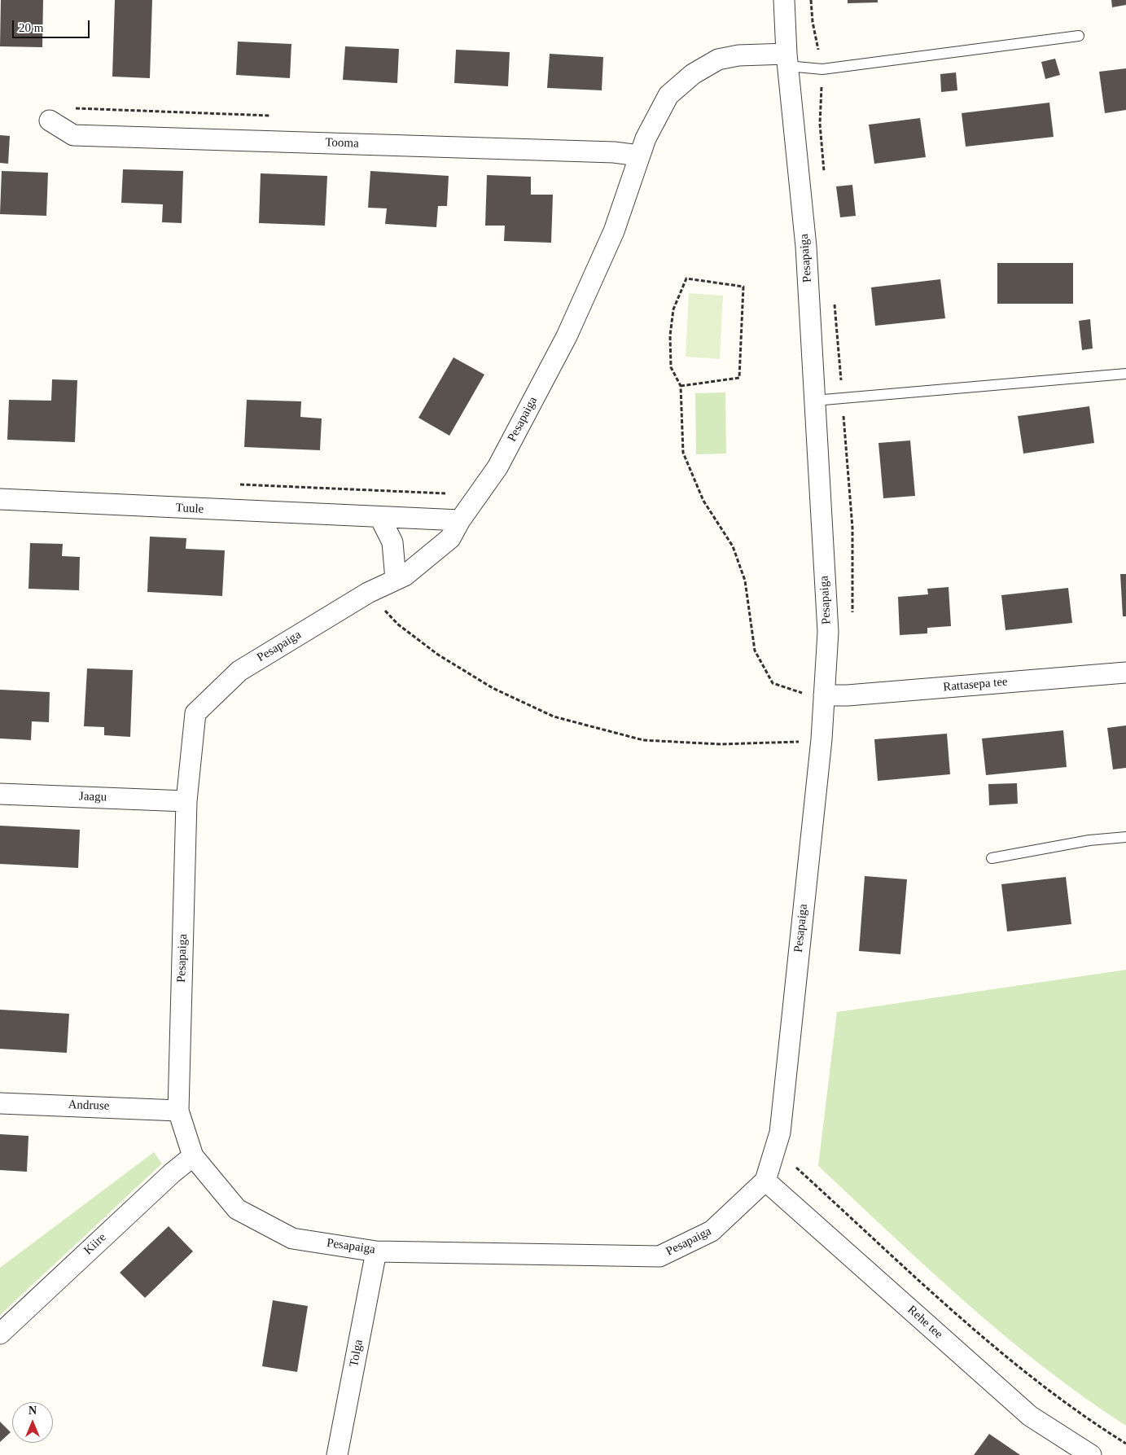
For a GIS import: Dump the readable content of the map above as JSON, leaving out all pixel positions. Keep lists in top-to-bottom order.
{
  "streets": {
    "street": [
      "Tooma",
      "Pesapaiga",
      "Tuule",
      "Rattasepa tee",
      "Jaagu",
      "Andruse",
      "Kiire",
      "Rehe tee",
      "Tolga"
    ]
  },
  "crossings": [
    ["Tooma", "Pesapaiga"],
    ["Pesapaiga", "Tuule"],
    ["Pesapaiga", "Rattasepa tee"],
    ["Pesapaiga", "Jaagu"],
    ["Pesapaiga", "Andruse"],
    ["Pesapaiga", "Kiire"],
    ["Pesapaiga", "Rehe tee"],
    ["Pesapaiga", "Tolga"]
  ],
  "scale_bar": "20 m",
  "north": "top"
}
